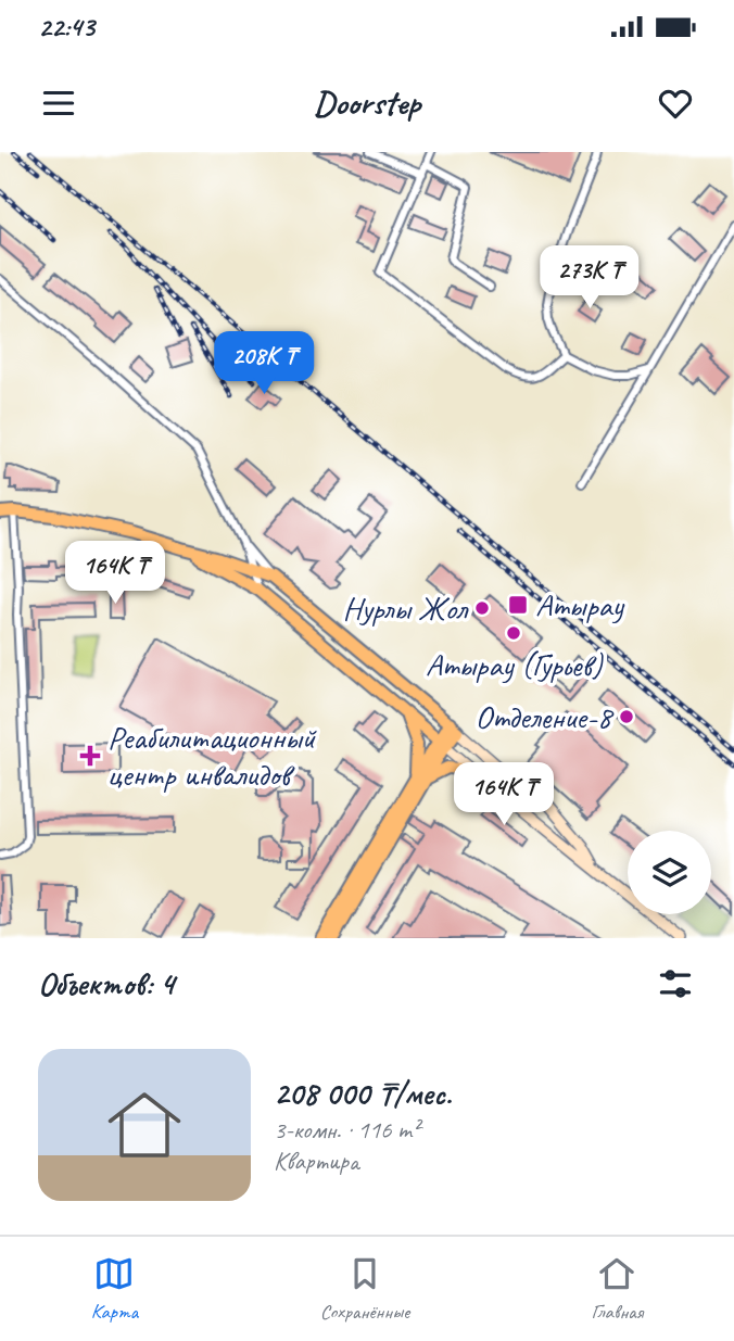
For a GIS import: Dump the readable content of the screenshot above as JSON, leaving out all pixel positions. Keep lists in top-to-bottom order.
{
  "places": {
    "transit": ["Атырау"],
    "other": ["Нурлы Жол", "Атырау (Гурьев)", "Отделение-8"],
    "health": ["Реабилитационный центр инвалидов"]
  },
  "page": {
    "status": "22:43",
    "header": "Doorstep",
    "price": [
      "273K ₸",
      "208K ₸",
      "164K ₸",
      "164K ₸"
    ],
    "heading": "Объектов: 4",
    "list": [
      {
        "name": "208 000 ₸/мес.",
        "note": "3-комн. · 116 m² · Квартира"
      }
    ],
    "tabs": ["Карта", "Сохранённые", "Главная"]
  }
}
